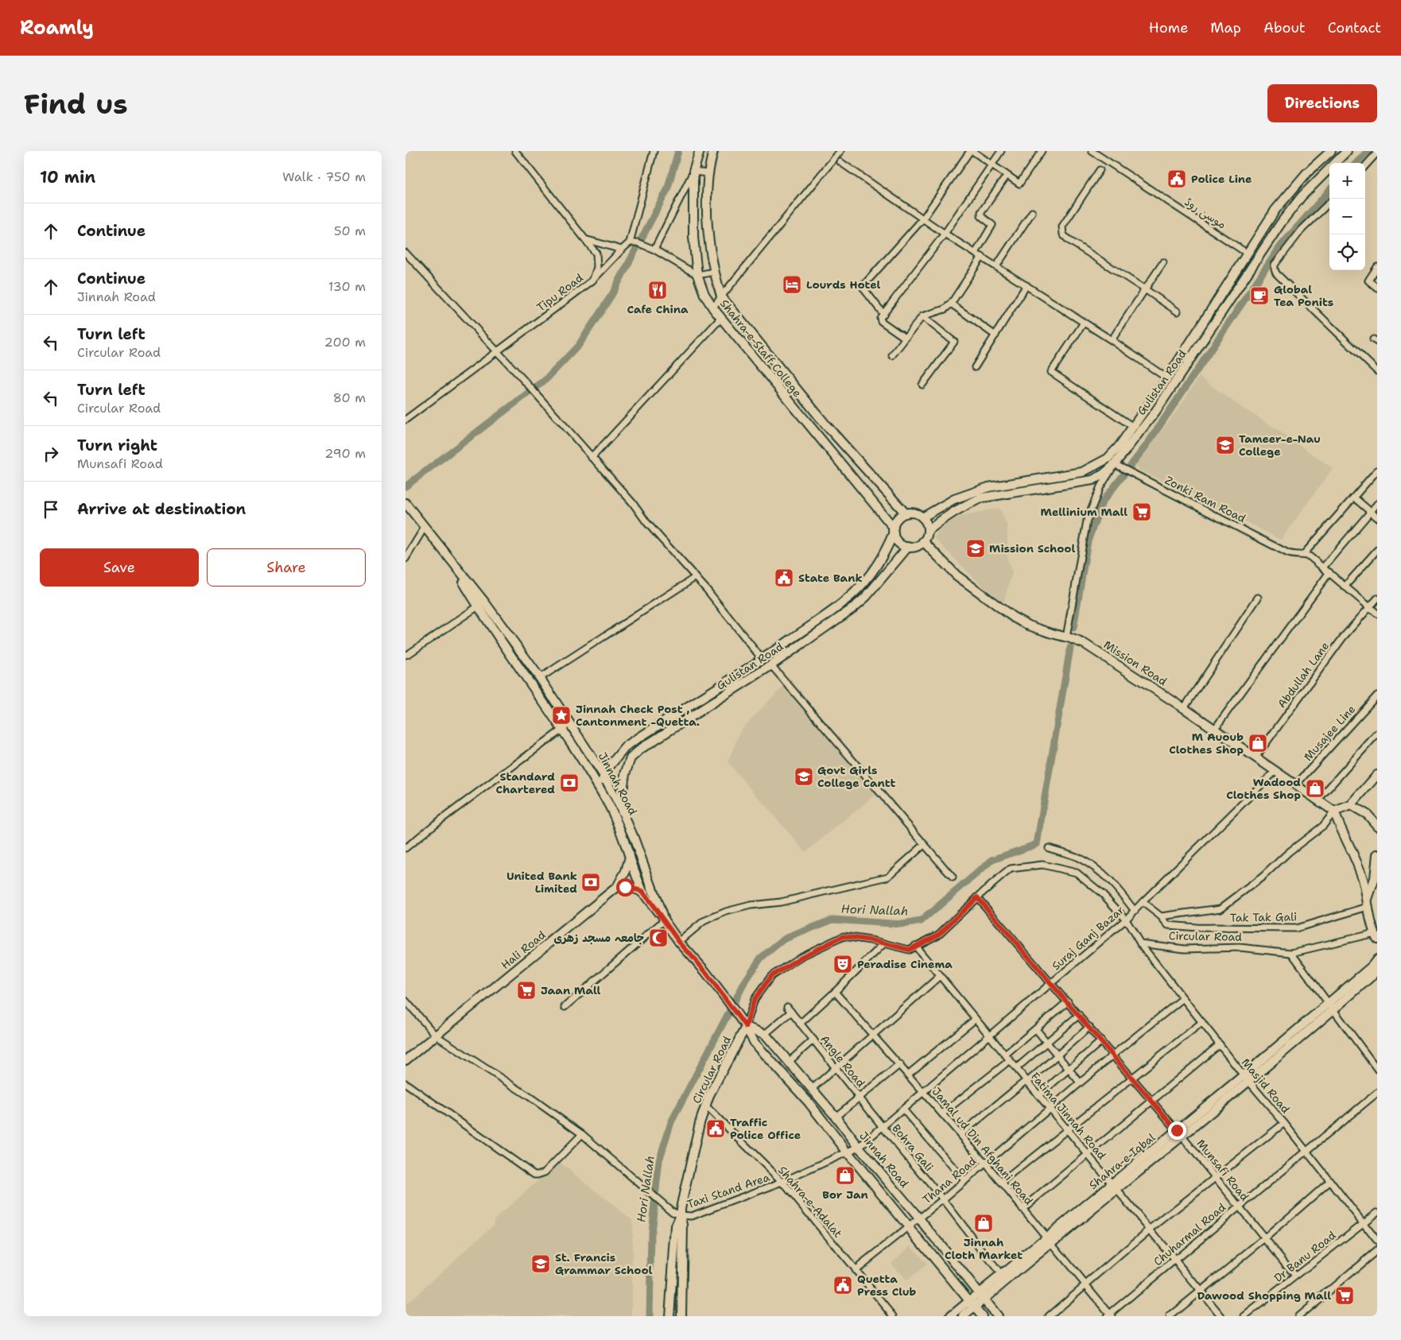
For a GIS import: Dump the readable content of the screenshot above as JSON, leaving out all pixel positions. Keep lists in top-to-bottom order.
{
  "streets": {
    "main road": [
      "Shahra-e-Staff College",
      "Gulistan Road",
      "Mission Road",
      "Jinnah Road",
      "Circular Road",
      "Hali Road",
      "Shahra-e-Iqbal"
    ],
    "street": [
      "موسیٰ روڈ",
      "Tipu Road",
      "Zonki Ram Road",
      "Abdullah Lane",
      "Musajee Line",
      "Tak Tak Gali",
      "Suraj Ganj Bazar",
      "Angle Road",
      "Masjid Road",
      "Fatima Jinnah Road",
      "Jamal ud Din Afghani Road",
      "Bohra Gali",
      "Munsafi Road",
      "Thana Road",
      "Taxi Stand Area",
      "Shahra-e-Adalat",
      "Chuharmal Road",
      "Dr Banu Road"
    ]
  },
  "crossings": [
    ["موسیٰ روڈ", "Gulistan Road"],
    ["Shahra-e-Staff College", "Gulistan Road"],
    ["Shahra-e-Staff College", "Mission Road"],
    ["Gulistan Road", "Zonki Ram Road"],
    ["Gulistan Road", "Mission Road"],
    ["Gulistan Road", "Jinnah Road"],
    ["Mission Road", "Abdullah Lane"],
    ["Mission Road", "Musajee Line"],
    ["Mission Road", "Suraj Ganj Bazar"],
    ["Jinnah Road", "Circular Road"],
    ["Jinnah Road", "Suraj Ganj Bazar"],
    ["Jinnah Road", "Hali Road"],
    ["Jinnah Road", "Angle Road"],
    ["Jinnah Road", "Shahra-e-Iqbal"],
    ["Jinnah Road", "Thana Road"],
    ["Jinnah Road", "Taxi Stand Area"],
    ["Tak Tak Gali", "Suraj Ganj Bazar"],
    ["Circular Road", "Suraj Ganj Bazar"],
    ["Circular Road", "Masjid Road"],
    ["Circular Road", "Fatima Jinnah Road"],
    ["Circular Road", "Munsafi Road"],
    ["Circular Road", "Taxi Stand Area"],
    ["Circular Road", "Shahra-e-Adalat"],
    ["Suraj Ganj Bazar", "Angle Road"],
    ["Suraj Ganj Bazar", "Fatima Jinnah Road"],
    ["Suraj Ganj Bazar", "Jamal ud Din Afghani Road"],
    ["Suraj Ganj Bazar", "Bohra Gali"],
    ["Suraj Ganj Bazar", "Munsafi Road"],
    ["Suraj Ganj Bazar", "Taxi Stand Area"],
    ["Angle Road", "Bohra Gali"],
    ["Masjid Road", "Shahra-e-Iqbal"],
    ["Masjid Road", "Thana Road"],
    ["Masjid Road", "Chuharmal Road"],
    ["Masjid Road", "Dr Banu Road"],
    ["Fatima Jinnah Road", "Shahra-e-Iqbal"],
    ["Fatima Jinnah Road", "Thana Road"],
    ["Fatima Jinnah Road", "Chuharmal Road"],
    ["Jamal ud Din Afghani Road", "Shahra-e-Iqbal"],
    ["Jamal ud Din Afghani Road", "Thana Road"],
    ["Jamal ud Din Afghani Road", "Chuharmal Road"],
    ["Bohra Gali", "Shahra-e-Iqbal"],
    ["Bohra Gali", "Thana Road"],
    ["Shahra-e-Iqbal", "Munsafi Road"],
    ["Munsafi Road", "Thana Road"],
    ["Munsafi Road", "Chuharmal Road"],
    ["Munsafi Road", "Dr Banu Road"],
    ["Thana Road", "Shahra-e-Adalat"],
    ["Taxi Stand Area", "Shahra-e-Adalat"]
  ],
  "water": ["Hori Nallah"],
  "places": {
    "public building": [
      "Police Line",
      "State Bank",
      "Traffic Police Office",
      "Quetta Press Club"
    ],
    "hotel": ["Lourds Hotel"],
    "restaurant": ["Cafe China"],
    "cafe": ["Global Tea Ponits"],
    "school or university": [
      "Tameer-e-Nau College",
      "Mission School",
      "Govt Girls College Cantt",
      "St. Francis Grammar School"
    ],
    "supermarket": ["Mellinium Mall", "Jaan Mall", "Dawood Shopping Mall"],
    "place": ["Jinnah Check Post , Cantonment -Quetta."],
    "shop": [
      "M Auoub Clothes Shop",
      "Wadood Clothes Shop",
      "Bor Jan",
      "Jinnah Cloth Market"
    ],
    "bank": ["Standard Chartered", "United Bank Limited"],
    "mosque": ["جامعہ مسجد زھری"],
    "theatre": ["Peradise Cinema"]
  },
  "page": {
    "header": "Roamly",
    "nav": [
      "Home",
      "Map",
      "About",
      "Contact"
    ],
    "buttons": [
      "Directions",
      ["Save", "Share"]
    ],
    "title": "Find us",
    "heading": ["10 min", "Walk · 750 m"],
    "map_buttons": ["+", "−"],
    "list": [
      ["Continue", "50 m"],
      ["Continue", "Jinnah Road", "130 m"],
      ["Turn left", "Circular Road", "200 m"],
      ["Turn left", "Circular Road", "80 m"],
      ["Turn right", "Munsafi Road", "290 m"],
      "Arrive at destination"
    ]
  }
}
